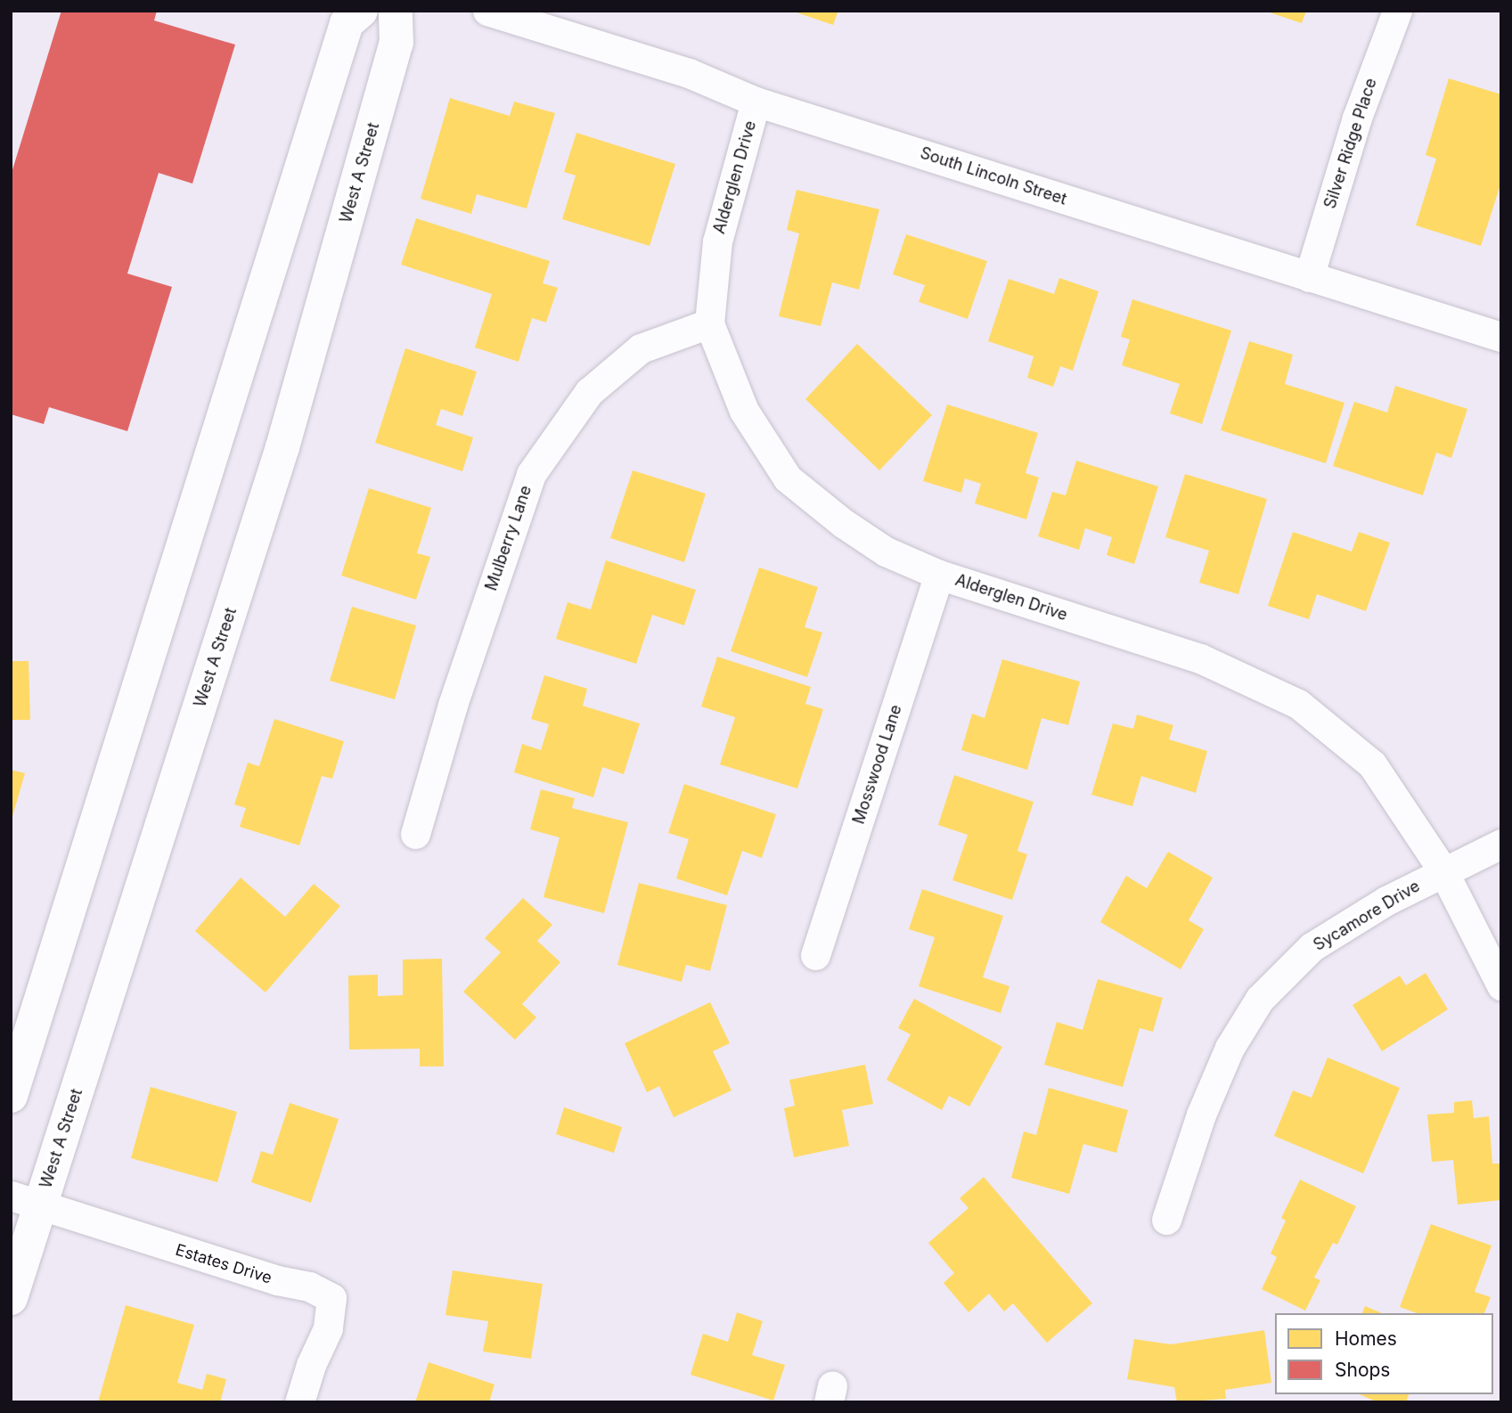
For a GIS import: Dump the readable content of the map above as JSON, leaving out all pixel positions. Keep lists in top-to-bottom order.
{
  "streets": {
    "main road": ["West A Street"],
    "street": [
      "Silver Ridge Place",
      "South Lincoln Street",
      "Alderglen Drive",
      "Mulberry Lane",
      "Mosswood Lane",
      "Sycamore Drive",
      "Estates Drive"
    ]
  },
  "crossings": [
    ["Silver Ridge Place", "South Lincoln Street"],
    ["West A Street", "Estates Drive"],
    ["South Lincoln Street", "Alderglen Drive"],
    ["Alderglen Drive", "Mulberry Lane"],
    ["Alderglen Drive", "Mosswood Lane"],
    ["Alderglen Drive", "Sycamore Drive"]
  ],
  "legend": ["Homes", "Shops"]
}
